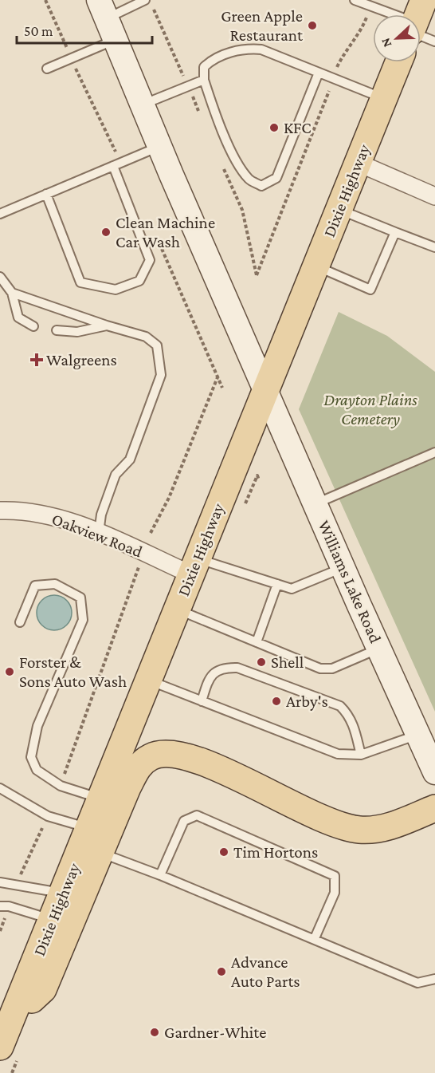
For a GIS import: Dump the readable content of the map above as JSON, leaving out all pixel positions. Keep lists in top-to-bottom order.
{
  "streets": {
    "main road": ["Dixie Highway", "Williams Lake Road"],
    "street": ["Oakview Road"]
  },
  "crossings": [
    ["Dixie Highway", "Oakview Road"],
    ["Dixie Highway", "Williams Lake Road"]
  ],
  "parks": ["Drayton Plains Cemetery"],
  "places": {
    "other": [
      "Green Apple Restaurant",
      "KFC",
      "Clean Machine Car Wash",
      "Shell",
      "Forster & Sons Auto Wash",
      "Arby's",
      "Tim Hortons",
      "Advance Auto Parts",
      "Gardner-White"
    ],
    "health": ["Walgreens"]
  },
  "scale_bar": "50 m",
  "north": "left"
}
